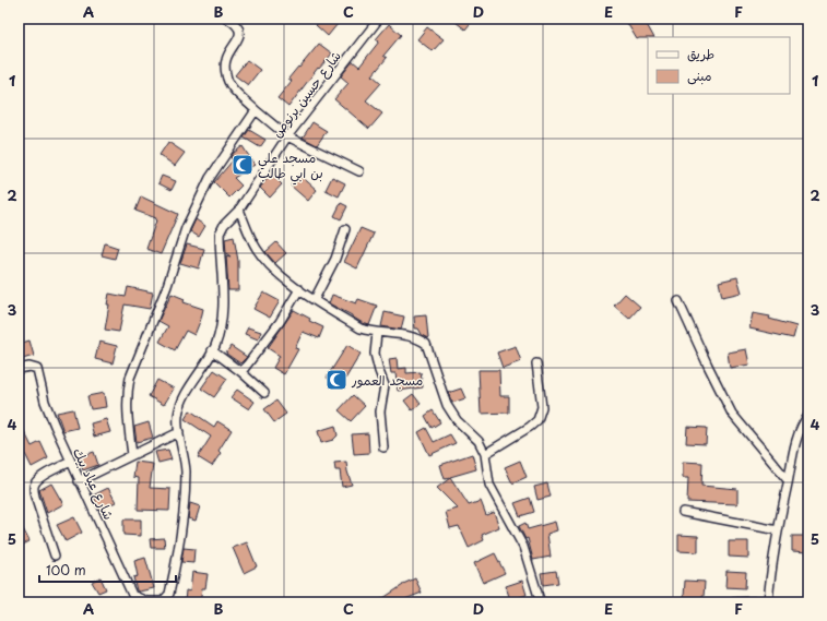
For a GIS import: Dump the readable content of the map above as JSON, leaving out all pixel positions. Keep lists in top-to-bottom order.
{
  "streets": {
    "street": ["شارع حسين برنوص", "شارع عياد بيك"]
  },
  "crossings": [
    ["شارع حسين برنوص", "شارع عياد بيك"]
  ],
  "places": {
    "mosque": ["مسجد علي بن ابي طالب", "مسجد العمور"]
  },
  "legend": ["طريق", "مبنى"],
  "scale_bar": "100 m",
  "grid": {
    "columns": [
      "A",
      "B",
      "C",
      "D",
      "E",
      "F"
    ],
    "rows": [
      "1",
      "2",
      "3",
      "4",
      "5"
    ]
  }
}
